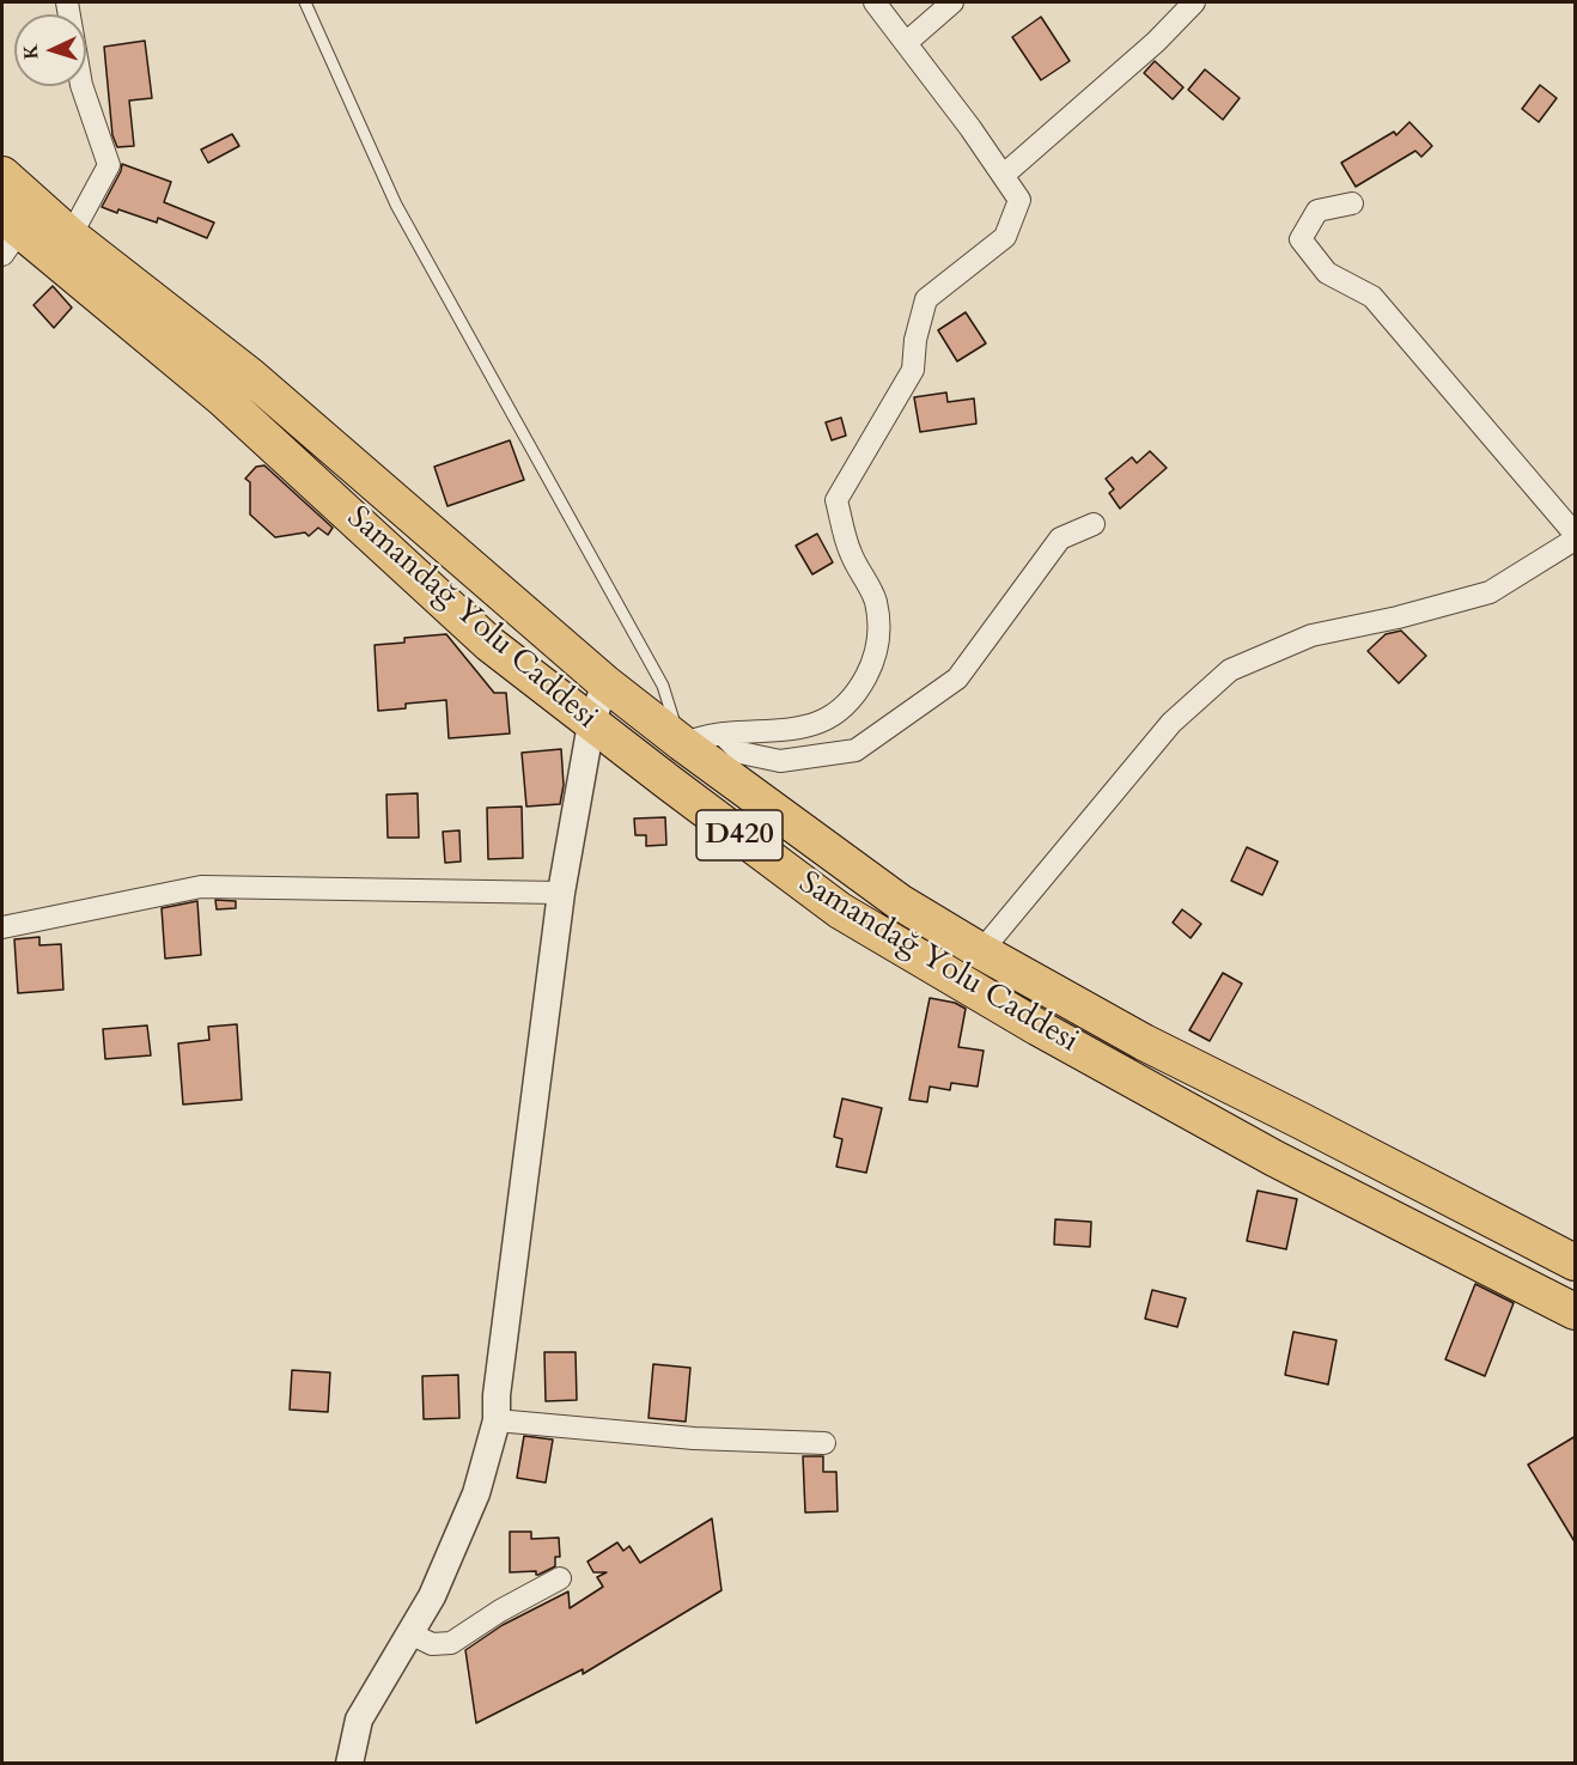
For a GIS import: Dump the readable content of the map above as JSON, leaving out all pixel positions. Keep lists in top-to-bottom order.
{
  "streets": {
    "highway": ["Samandağ Yolu Caddesi", "D420"]
  },
  "north": "left"
}
